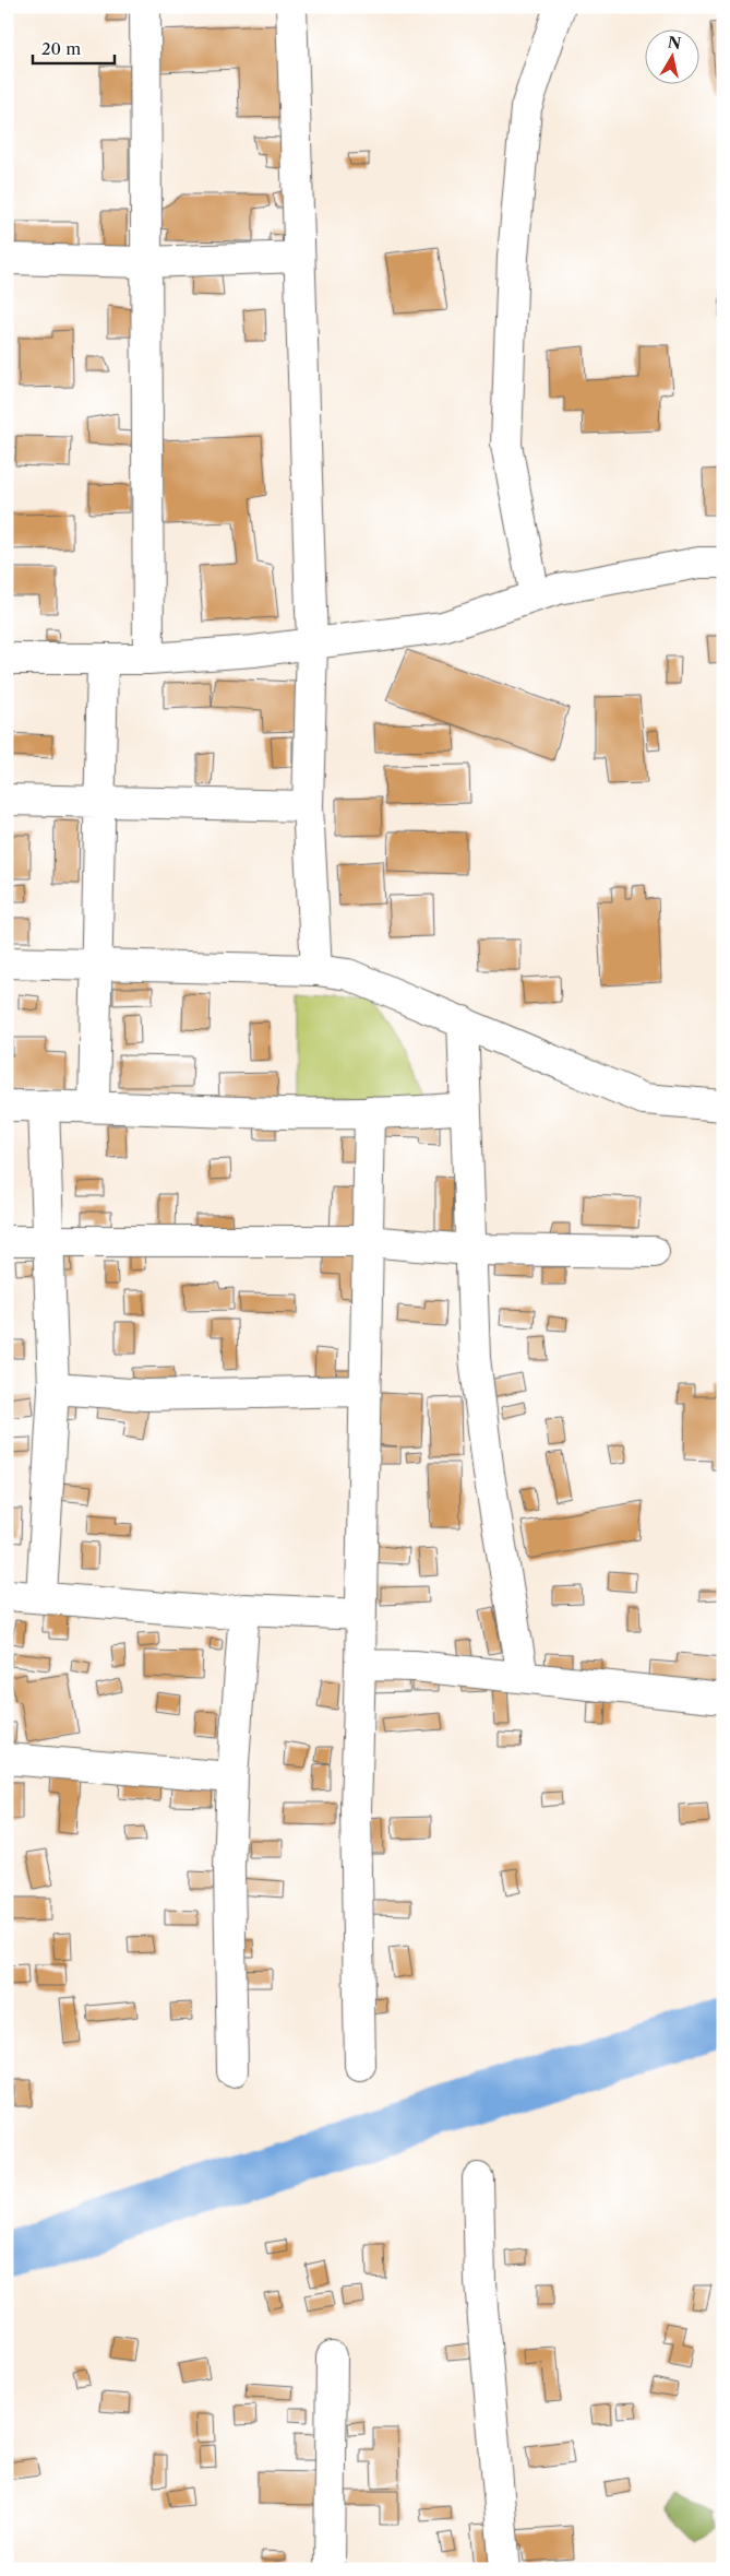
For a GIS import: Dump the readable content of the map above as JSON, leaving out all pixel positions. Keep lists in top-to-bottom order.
{
  "scale_bar": "20 m",
  "north": "top"
}
